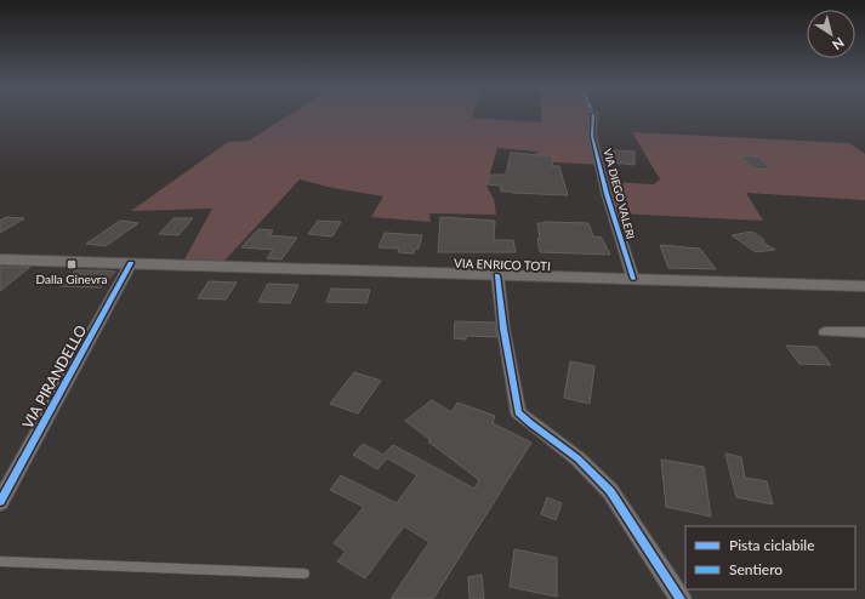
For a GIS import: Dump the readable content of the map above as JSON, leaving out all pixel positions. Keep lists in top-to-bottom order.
{
  "streets": {
    "main road": ["VIA ENRICO TOTI"],
    "street": ["VIA DIEGO VALERI", "VIA PIRANDELLO"]
  },
  "crossings": [
    ["VIA DIEGO VALERI", "VIA ENRICO TOTI"],
    ["VIA ENRICO TOTI", "VIA PIRANDELLO"]
  ],
  "places": {
    "transit": ["Dalla Ginevra"]
  },
  "legend": ["Pista ciclabile", "Sentiero"],
  "north": "bottom right"
}
